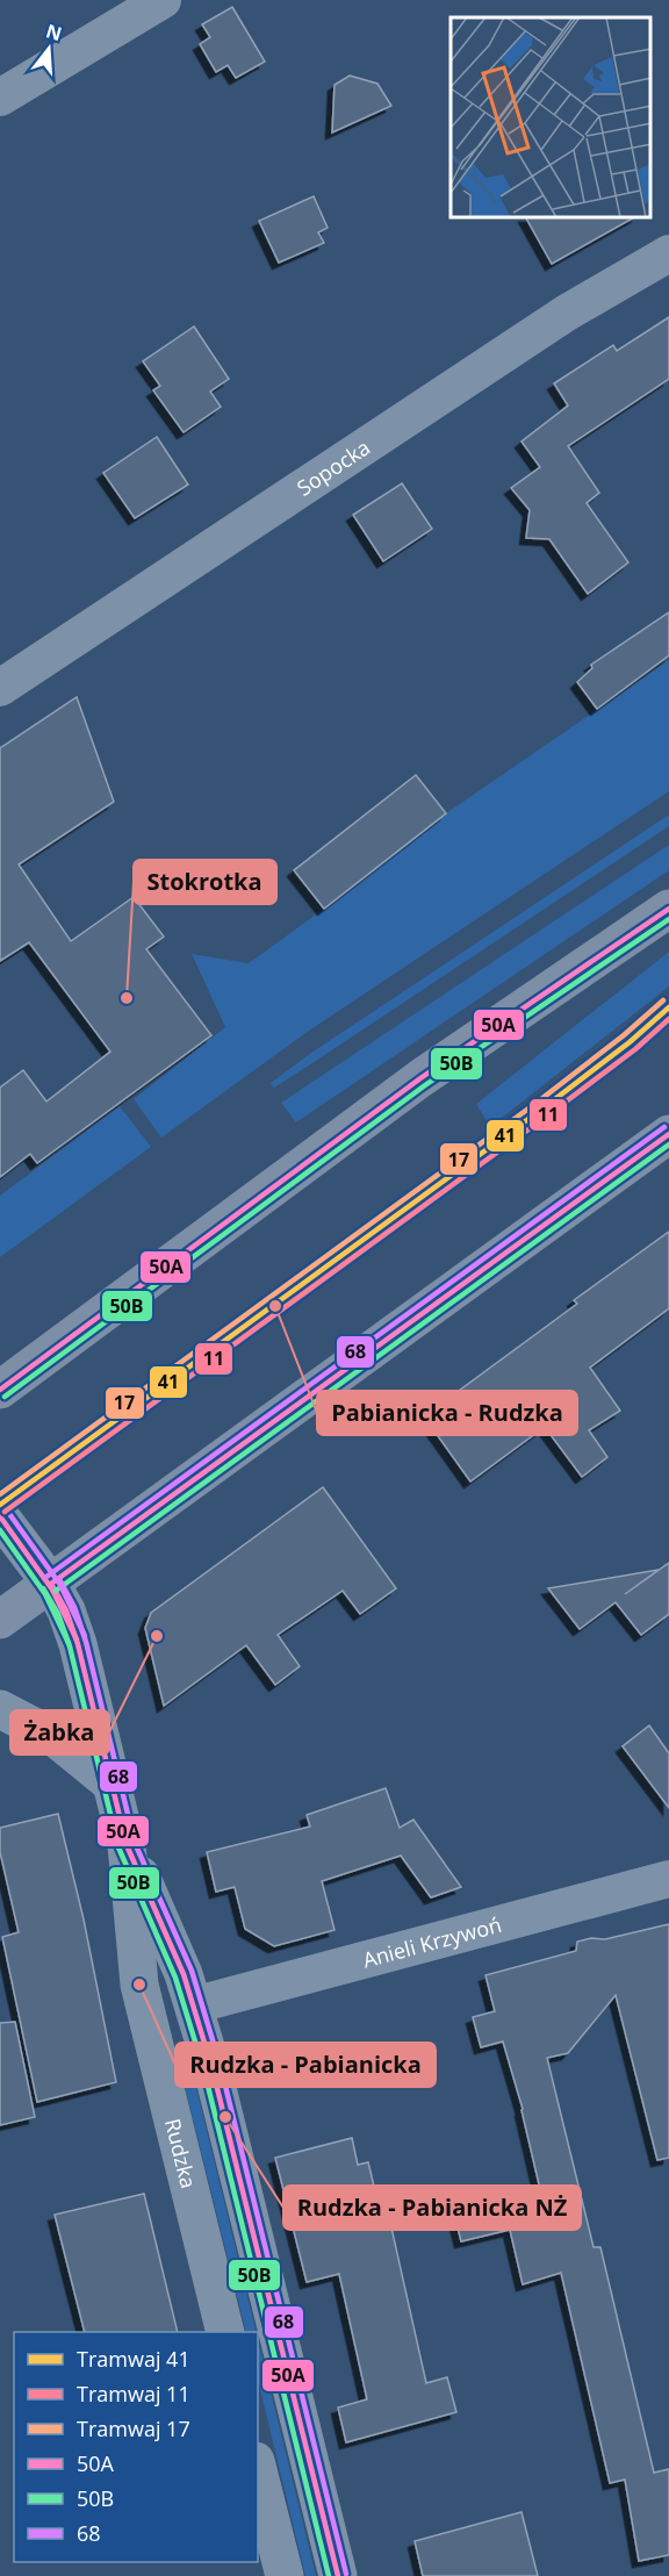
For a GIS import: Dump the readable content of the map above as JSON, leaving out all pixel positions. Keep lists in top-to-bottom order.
{
  "streets": {
    "street": ["Sopocka", "Anieli Krzywoń", "Rudzka"]
  },
  "crossings": [
    ["Anieli Krzywoń", "Rudzka"]
  ],
  "places": [
    "Stokrotka",
    "Pabianicka - Rudzka",
    "Żabka",
    "Rudzka - Pabianicka",
    "Rudzka - Pabianicka NŻ"
  ],
  "lines": [
    "transit line 50A",
    "transit line 50B",
    "tram line 17",
    "tram line 41",
    "tram line 11",
    "transit line 68"
  ],
  "legend": [
    "Tramwaj 41",
    "Tramwaj 11",
    "Tramwaj 17",
    "50A",
    "50B",
    "68"
  ],
  "north": "top"
}
